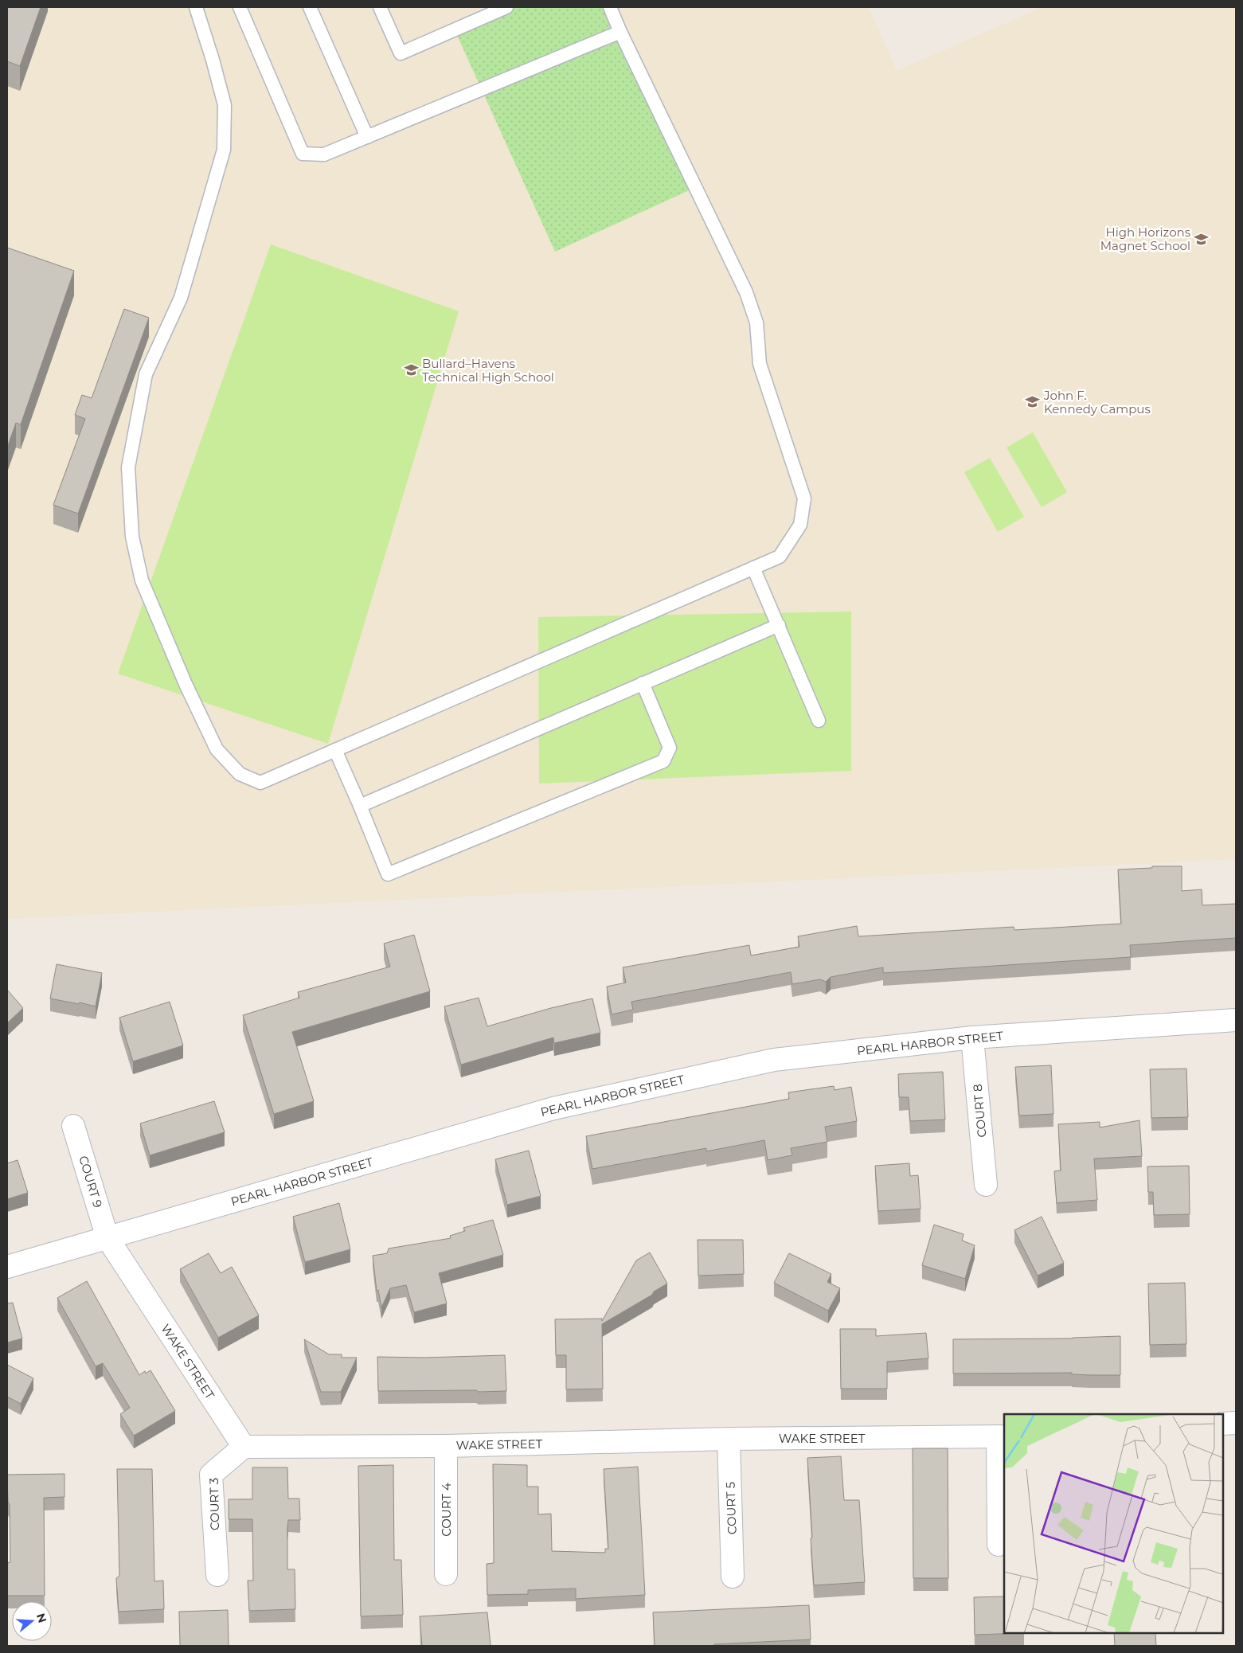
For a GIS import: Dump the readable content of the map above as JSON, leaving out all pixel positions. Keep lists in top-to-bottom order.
{
  "streets": {
    "street": [
      "PEARL HARBOR STREET",
      "COURT 8",
      "COURT 9",
      "WAKE STREET",
      "COURT 3",
      "COURT 5",
      "COURT 4"
    ]
  },
  "crossings": [
    ["PEARL HARBOR STREET", "COURT 8"],
    ["PEARL HARBOR STREET", "COURT 9"],
    ["PEARL HARBOR STREET", "WAKE STREET"],
    ["COURT 9", "WAKE STREET"],
    ["WAKE STREET", "COURT 3"],
    ["WAKE STREET", "COURT 5"],
    ["WAKE STREET", "COURT 4"]
  ],
  "places": {
    "school or university": ["High Horizons Magnet School", "Bullard–Havens Technical High School", "John F. Kennedy Campus"]
  },
  "north": "right"
}
